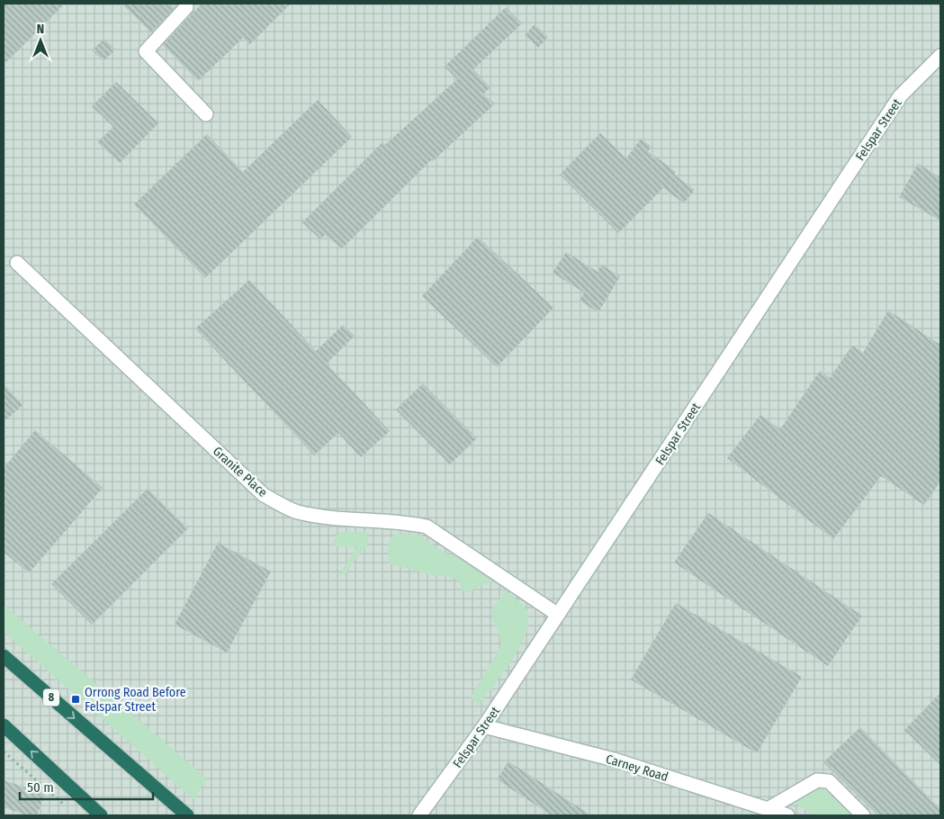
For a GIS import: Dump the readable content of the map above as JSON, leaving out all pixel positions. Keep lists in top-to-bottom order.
{
  "streets": {
    "highway": ["8"],
    "street": ["Felspar Street", "Granite Place", "Carney Road"]
  },
  "crossings": [
    ["Felspar Street", "Granite Place"],
    ["Felspar Street", "Carney Road"]
  ],
  "places": {
    "transit": ["Orrong Road Before Felspar Street"]
  },
  "scale_bar": "50 m",
  "north": "top"
}
